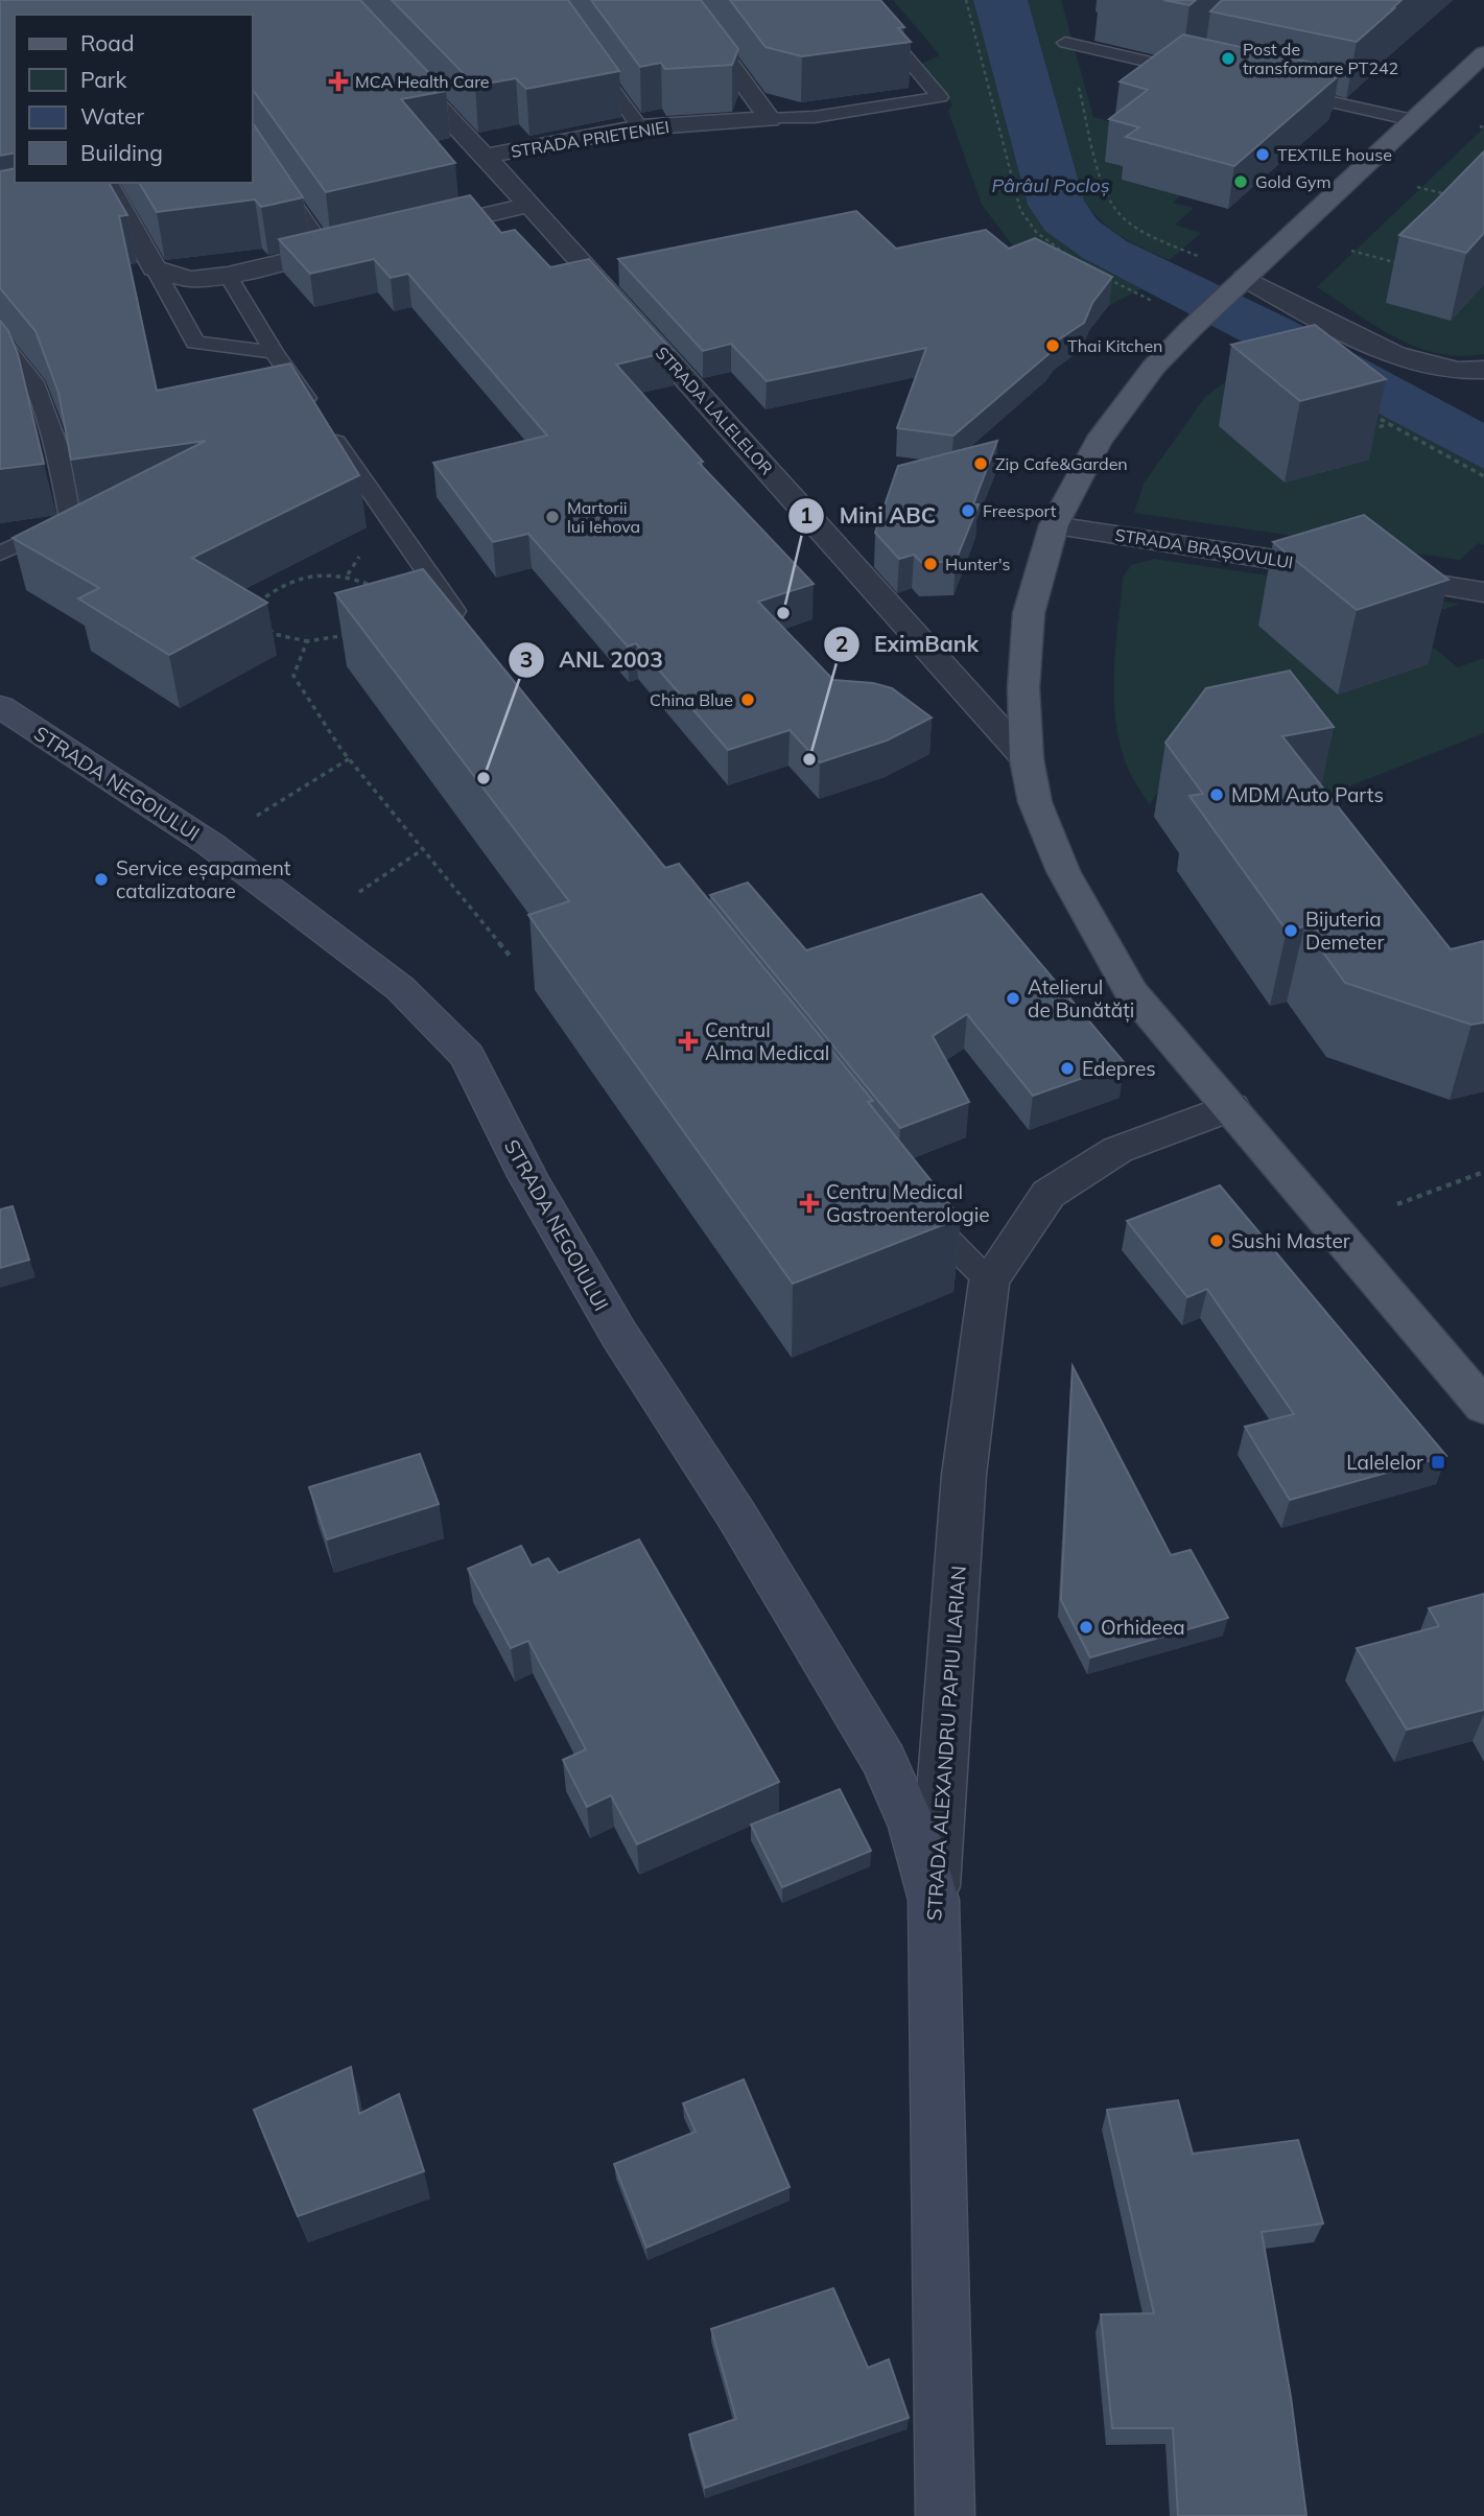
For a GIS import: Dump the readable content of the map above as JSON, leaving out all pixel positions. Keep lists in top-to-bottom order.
{
  "streets": {
    "street": [
      "STRADA PRIETENIEI",
      "STRADA LALELELOR",
      "STRADA BRAȘOVULUI",
      "STRADA NEGOIULUI",
      "STRADA ALEXANDRU PAPIU ILARIAN"
    ]
  },
  "crossings": [
    ["STRADA PRIETENIEI", "STRADA LALELELOR"],
    ["STRADA NEGOIULUI", "STRADA ALEXANDRU PAPIU ILARIAN"]
  ],
  "water": ["Pârâul Pocloș"],
  "places": {
    "other": [
      "Post de transformare PT242",
      "TEXTILE house",
      "Gold Gym",
      "Thai Kitchen",
      "Zip Cafe&Garden",
      "Freesport",
      "Martorii lui Iehova",
      "Hunter's",
      "Mini ABC",
      "China Blue",
      "EximBank",
      "ANL 2003",
      "MDM Auto Parts",
      "Service eșapament catalizatoare",
      "Bijuteria Demeter",
      "Atelierul de Bunătăți",
      "Edepres",
      "Sushi Master",
      "Orhideea"
    ],
    "health": ["MCA Health Care", "Centrul Alma Medical", "Centru Medical Gastroenterologie"],
    "transit": ["Lalelelor"]
  },
  "legend": [
    "Road",
    "Park",
    "Water",
    "Building"
  ]
}
